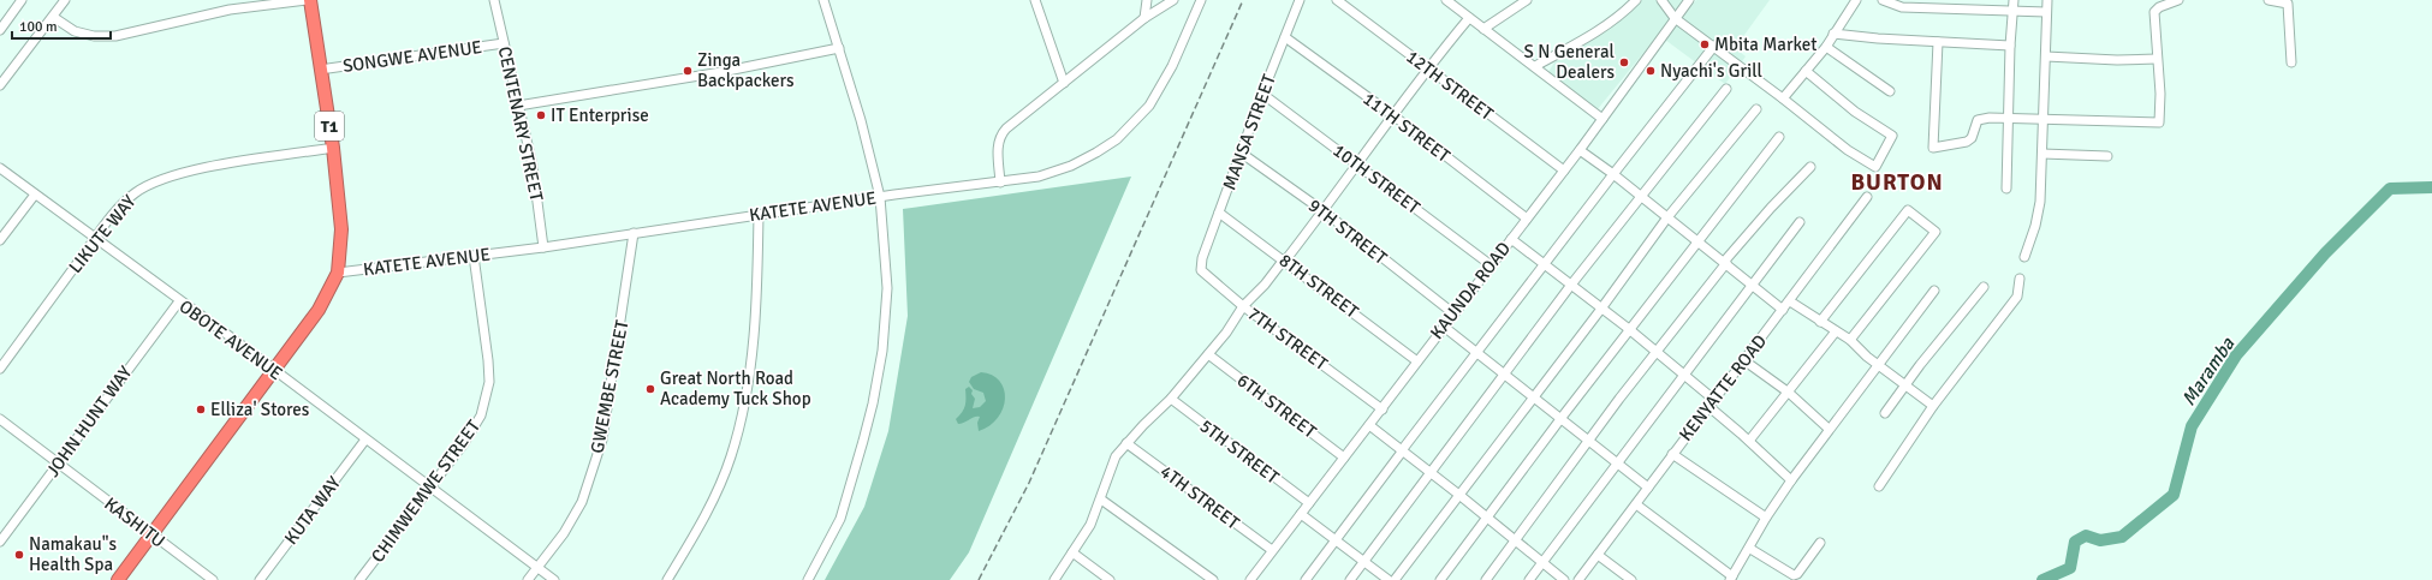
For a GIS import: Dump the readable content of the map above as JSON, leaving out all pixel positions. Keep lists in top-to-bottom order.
{
  "streets": {
    "highway": ["T1"],
    "street": [
      "SONGWE AVENUE",
      "12TH STREET",
      "CENTENARY STREET",
      "11TH STREET",
      "MANSA STREET",
      "10TH STREET",
      "KATETE AVENUE",
      "9TH STREET",
      "LIKUTE WAY",
      "8TH STREET",
      "KAUNDA ROAD",
      "7TH STREET",
      "OBOTE AVENUE",
      "GWEMBE STREET",
      "KENYATTE ROAD",
      "6TH STREET",
      "JOHN HUNT WAY",
      "5TH STREET",
      "CHIMWEMWE STREET",
      "4TH STREET",
      "KUTA WAY",
      "KASHITU"
    ]
  },
  "crossings": [
    ["SONGWE AVENUE", "CENTENARY STREET"],
    ["SONGWE AVENUE", "T1"],
    ["12TH STREET", "KAUNDA ROAD"],
    ["CENTENARY STREET", "KATETE AVENUE"],
    ["T1", "KATETE AVENUE"],
    ["T1", "LIKUTE WAY"],
    ["T1", "OBOTE AVENUE"],
    ["T1", "KASHITU"],
    ["11TH STREET", "MANSA STREET"],
    ["11TH STREET", "KAUNDA ROAD"],
    ["MANSA STREET", "10TH STREET"],
    ["MANSA STREET", "9TH STREET"],
    ["MANSA STREET", "8TH STREET"],
    ["MANSA STREET", "7TH STREET"],
    ["10TH STREET", "KAUNDA ROAD"],
    ["KATETE AVENUE", "GWEMBE STREET"],
    ["KATETE AVENUE", "CHIMWEMWE STREET"],
    ["9TH STREET", "KAUNDA ROAD"],
    ["LIKUTE WAY", "OBOTE AVENUE"],
    ["8TH STREET", "KAUNDA ROAD"],
    ["KAUNDA ROAD", "7TH STREET"],
    ["KAUNDA ROAD", "6TH STREET"],
    ["KAUNDA ROAD", "5TH STREET"],
    ["KAUNDA ROAD", "4TH STREET"],
    ["OBOTE AVENUE", "GWEMBE STREET"],
    ["OBOTE AVENUE", "JOHN HUNT WAY"],
    ["OBOTE AVENUE", "CHIMWEMWE STREET"],
    ["OBOTE AVENUE", "KUTA WAY"],
    ["JOHN HUNT WAY", "KASHITU"]
  ],
  "districts": ["BURTON"],
  "water": ["Maramba"],
  "places": [
    "Mbita Market",
    "S N General Dealers",
    "Zinga Backpackers",
    "Nyachi's Grill",
    "IT Enterprise",
    "Great North Road Academy Tuck Shop",
    "Elliza' Stores",
    "Namakau\"s Health Spa"
  ],
  "scale_bar": "100 m"
}
